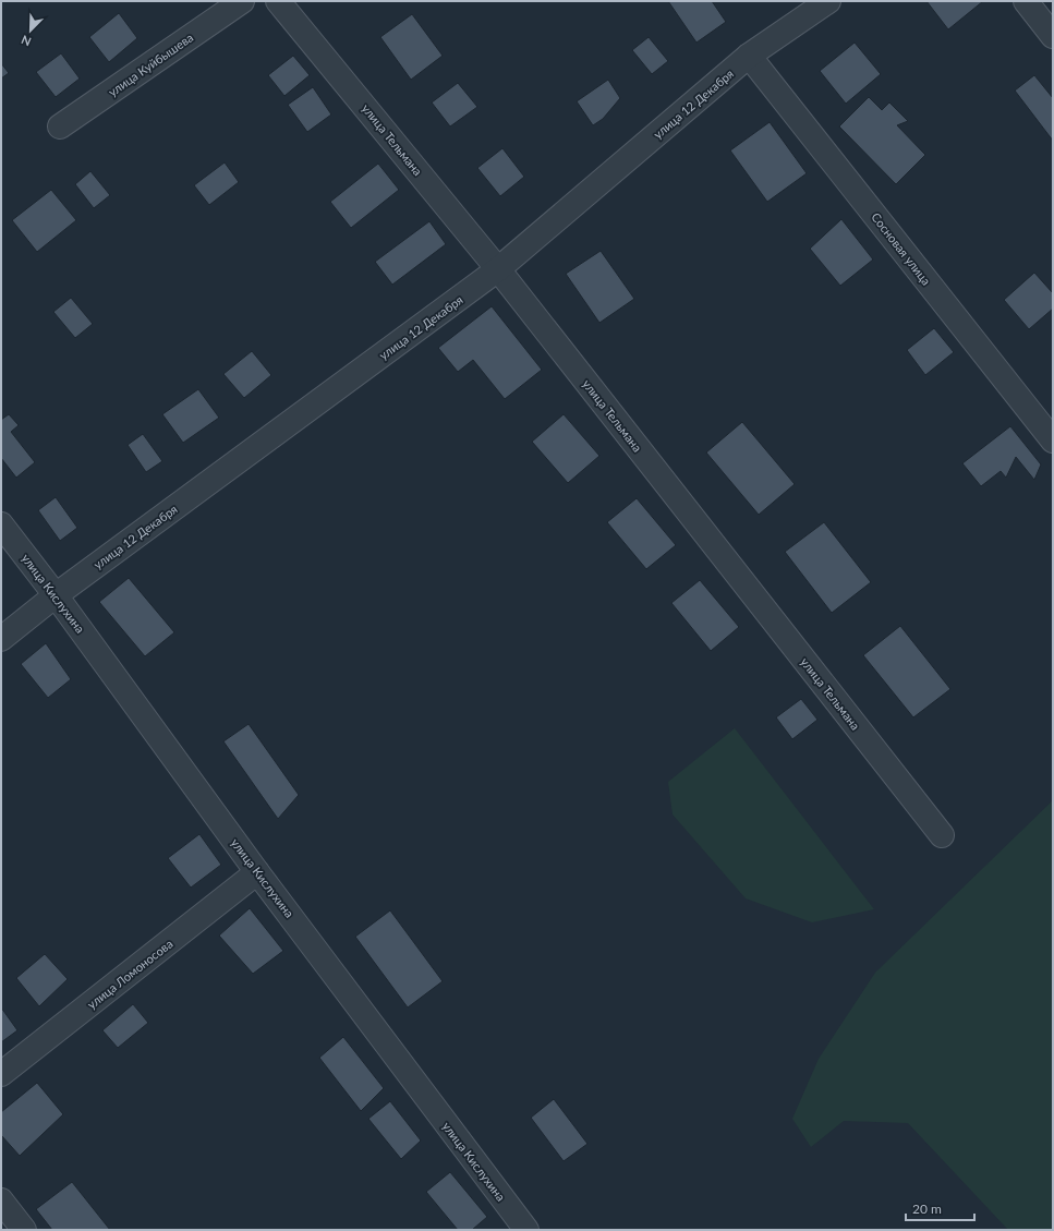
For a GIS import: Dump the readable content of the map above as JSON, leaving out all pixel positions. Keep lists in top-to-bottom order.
{
  "streets": {
    "street": [
      "улица Куйбышева",
      "улица 12 Декабря",
      "улица Тельмана",
      "Сосновая улица",
      "улица Кислухина",
      "улица Ломоносова"
    ]
  },
  "crossings": [
    ["улица 12 Декабря", "улица Тельмана"],
    ["улица 12 Декабря", "Сосновая улица"],
    ["улица 12 Декабря", "улица Кислухина"],
    ["улица Кислухина", "улица Ломоносова"]
  ],
  "scale_bar": "20 m",
  "north": "bottom left"
}
